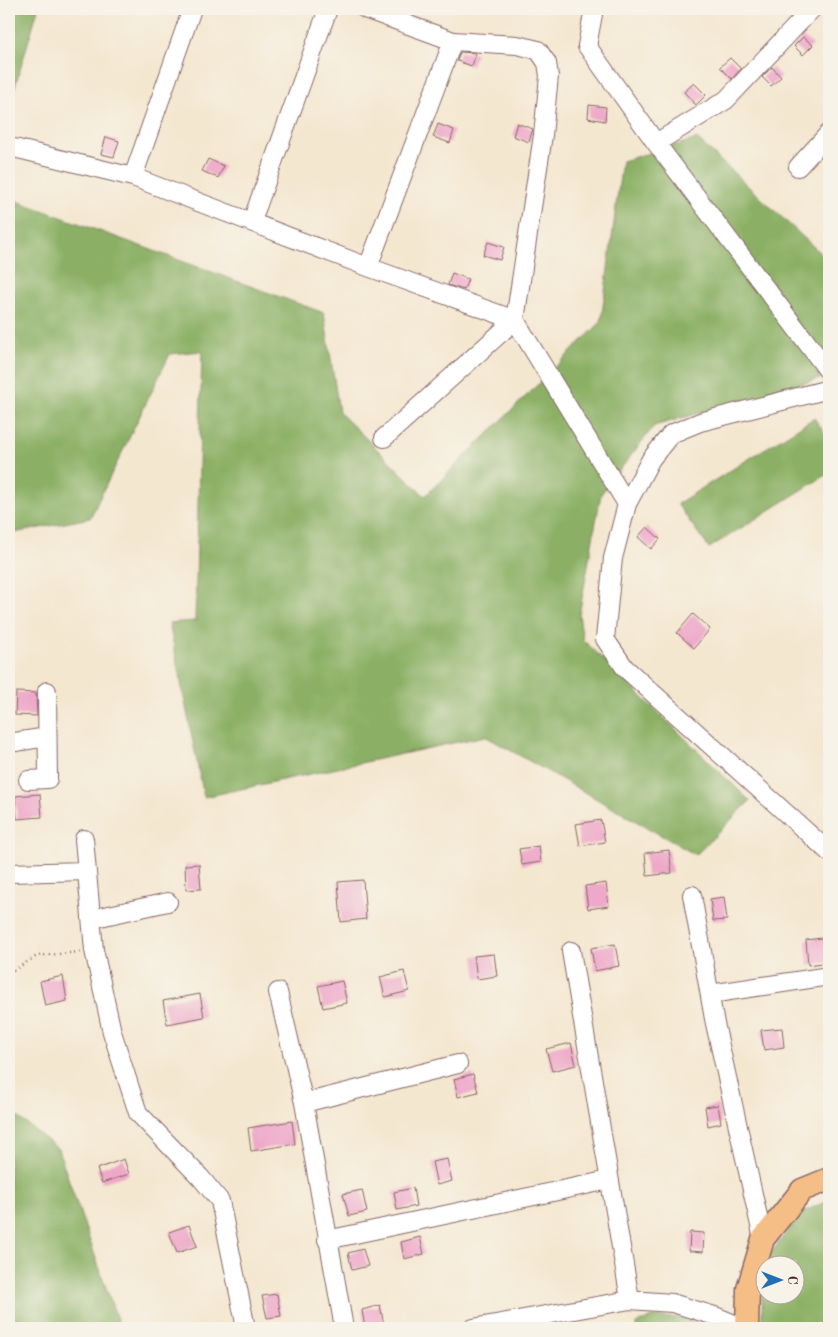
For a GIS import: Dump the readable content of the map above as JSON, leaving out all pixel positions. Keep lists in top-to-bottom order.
{
  "north": "right"
}
